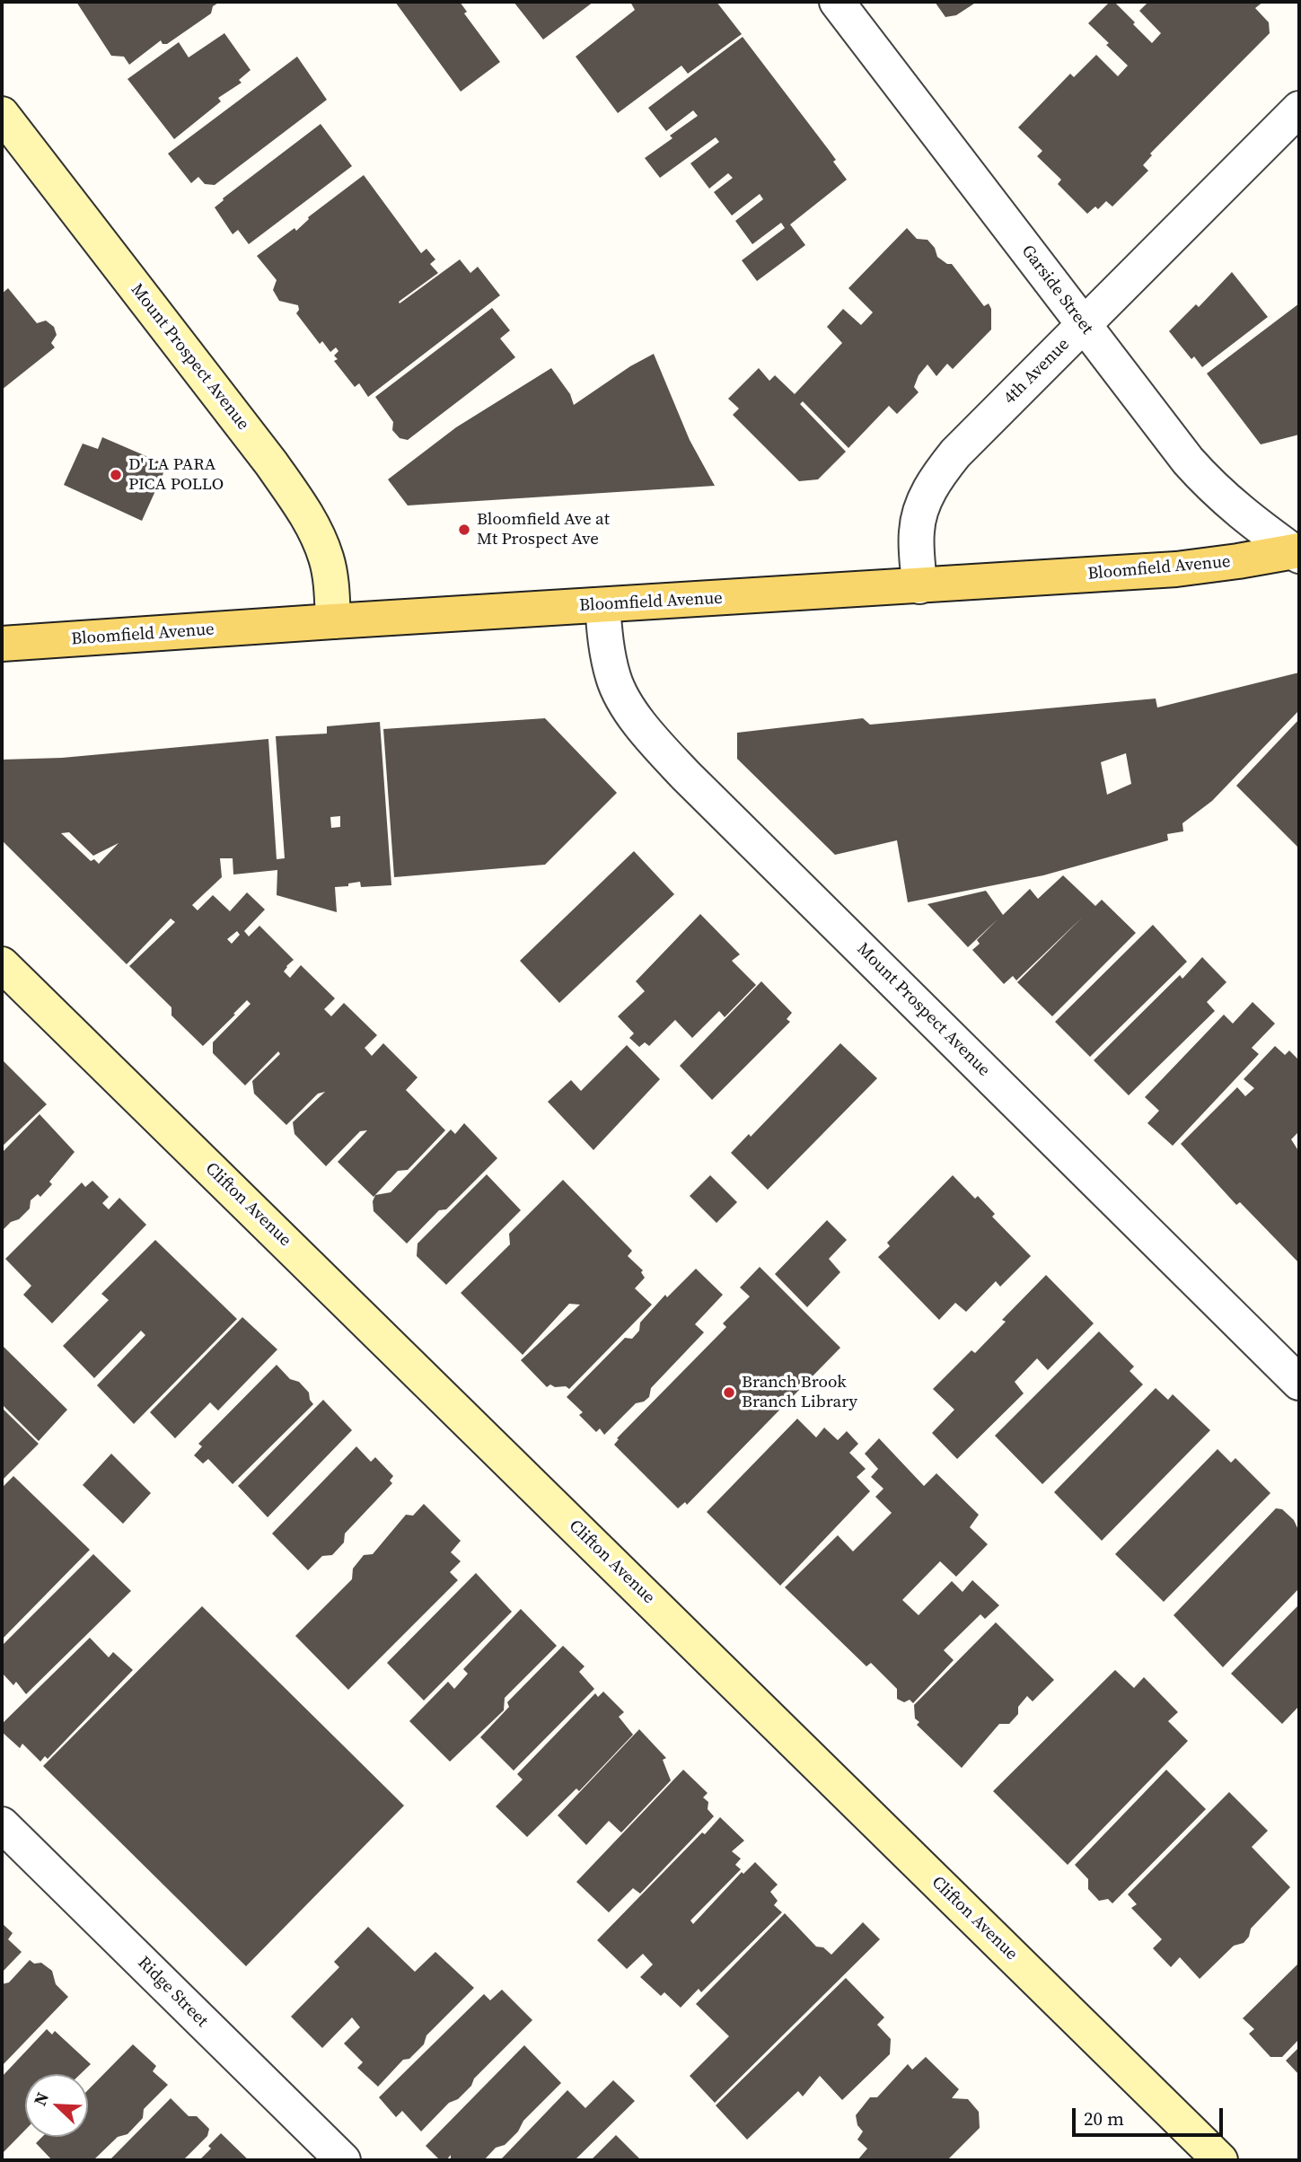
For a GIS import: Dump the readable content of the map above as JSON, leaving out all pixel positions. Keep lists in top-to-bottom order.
{
  "streets": {
    "main road": ["Mount Prospect Avenue", "Bloomfield Avenue", "Clifton Avenue"],
    "street": ["Garside Street", "4th Avenue", "Ridge Street"]
  },
  "crossings": [
    ["Garside Street", "4th Avenue"],
    ["Garside Street", "Bloomfield Avenue"],
    ["Mount Prospect Avenue", "Bloomfield Avenue"],
    ["4th Avenue", "Bloomfield Avenue"]
  ],
  "places": ["D' LA PARA PICA POLLO", "Bloomfield Ave at Mt Prospect Ave", "Branch Brook Branch Library"],
  "scale_bar": "20 m",
  "north": "top left"
}
